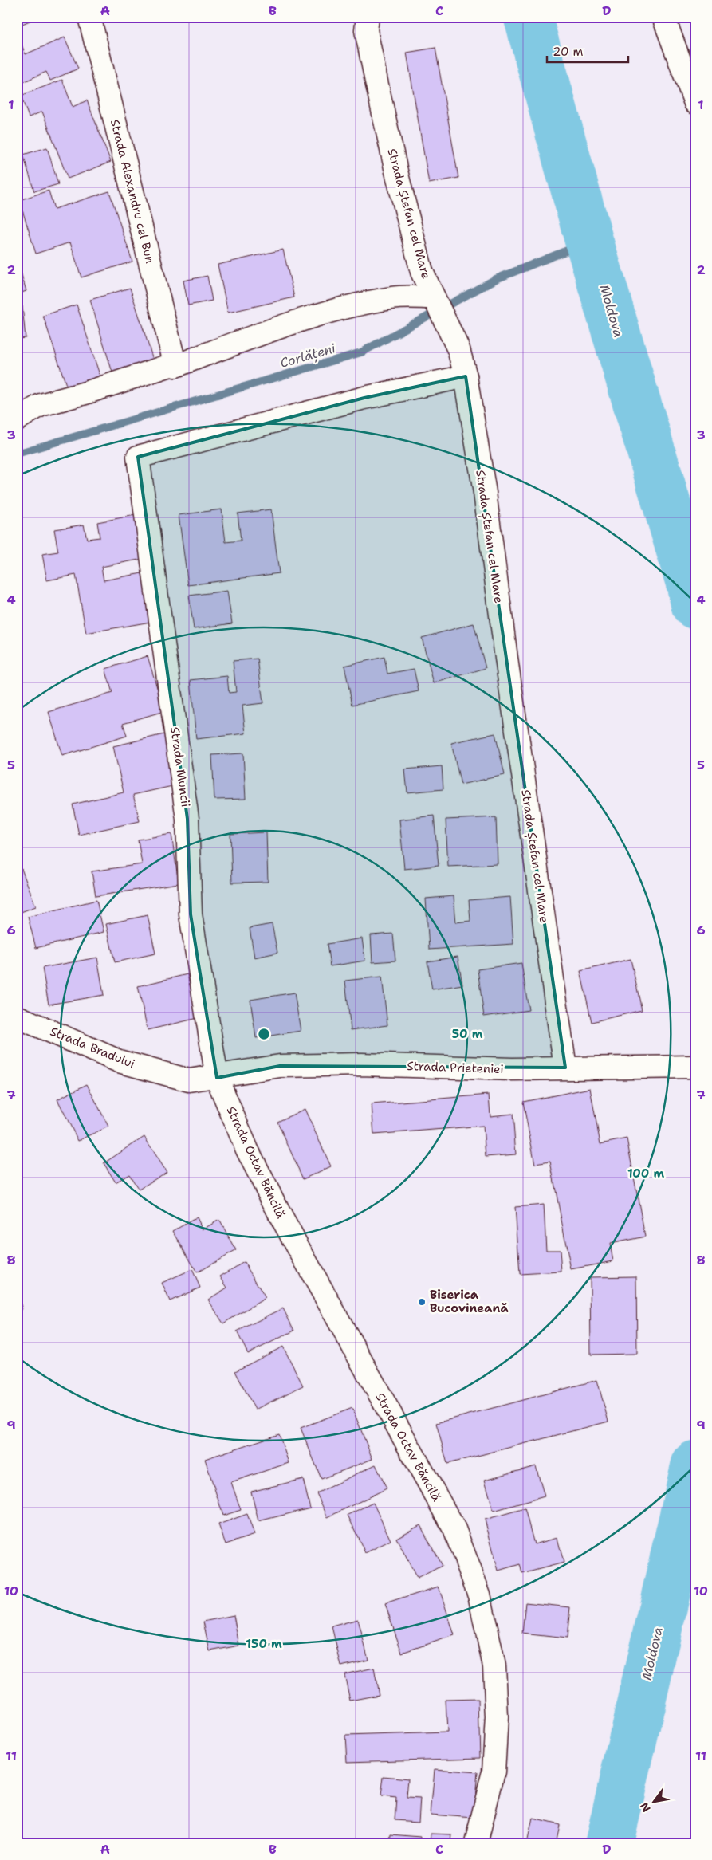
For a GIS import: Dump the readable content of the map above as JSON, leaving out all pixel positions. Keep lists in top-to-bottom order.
{
  "streets": {
    "street": [
      "Strada Alexandru cel Bun",
      "Strada Ștefan cel Mare",
      "Strada Muncii",
      "Strada Bradului",
      "Strada Prieteniei",
      "Strada Octav Băncilă"
    ]
  },
  "crossings": [
    ["Strada Ștefan cel Mare", "Strada Muncii"],
    ["Strada Ștefan cel Mare", "Strada Prieteniei"],
    ["Strada Muncii", "Strada Bradului"],
    ["Strada Muncii", "Strada Prieteniei"],
    ["Strada Muncii", "Strada Octav Băncilă"],
    ["Strada Bradului", "Strada Prieteniei"],
    ["Strada Bradului", "Strada Octav Băncilă"],
    ["Strada Prieteniei", "Strada Octav Băncilă"]
  ],
  "water": ["Moldova", "Corlățeni"],
  "places": ["Biserica Bucovineană"],
  "scale_bar": "20 m",
  "north": "bottom left",
  "grid": {
    "columns": [
      "A",
      "B",
      "C",
      "D"
    ],
    "rows": [
      "1",
      "2",
      "3",
      "4",
      "5",
      "6",
      "7",
      "8",
      "9",
      "10",
      "11"
    ]
  },
  "rings": ["50 m", "100 m", "150 m"]
}
